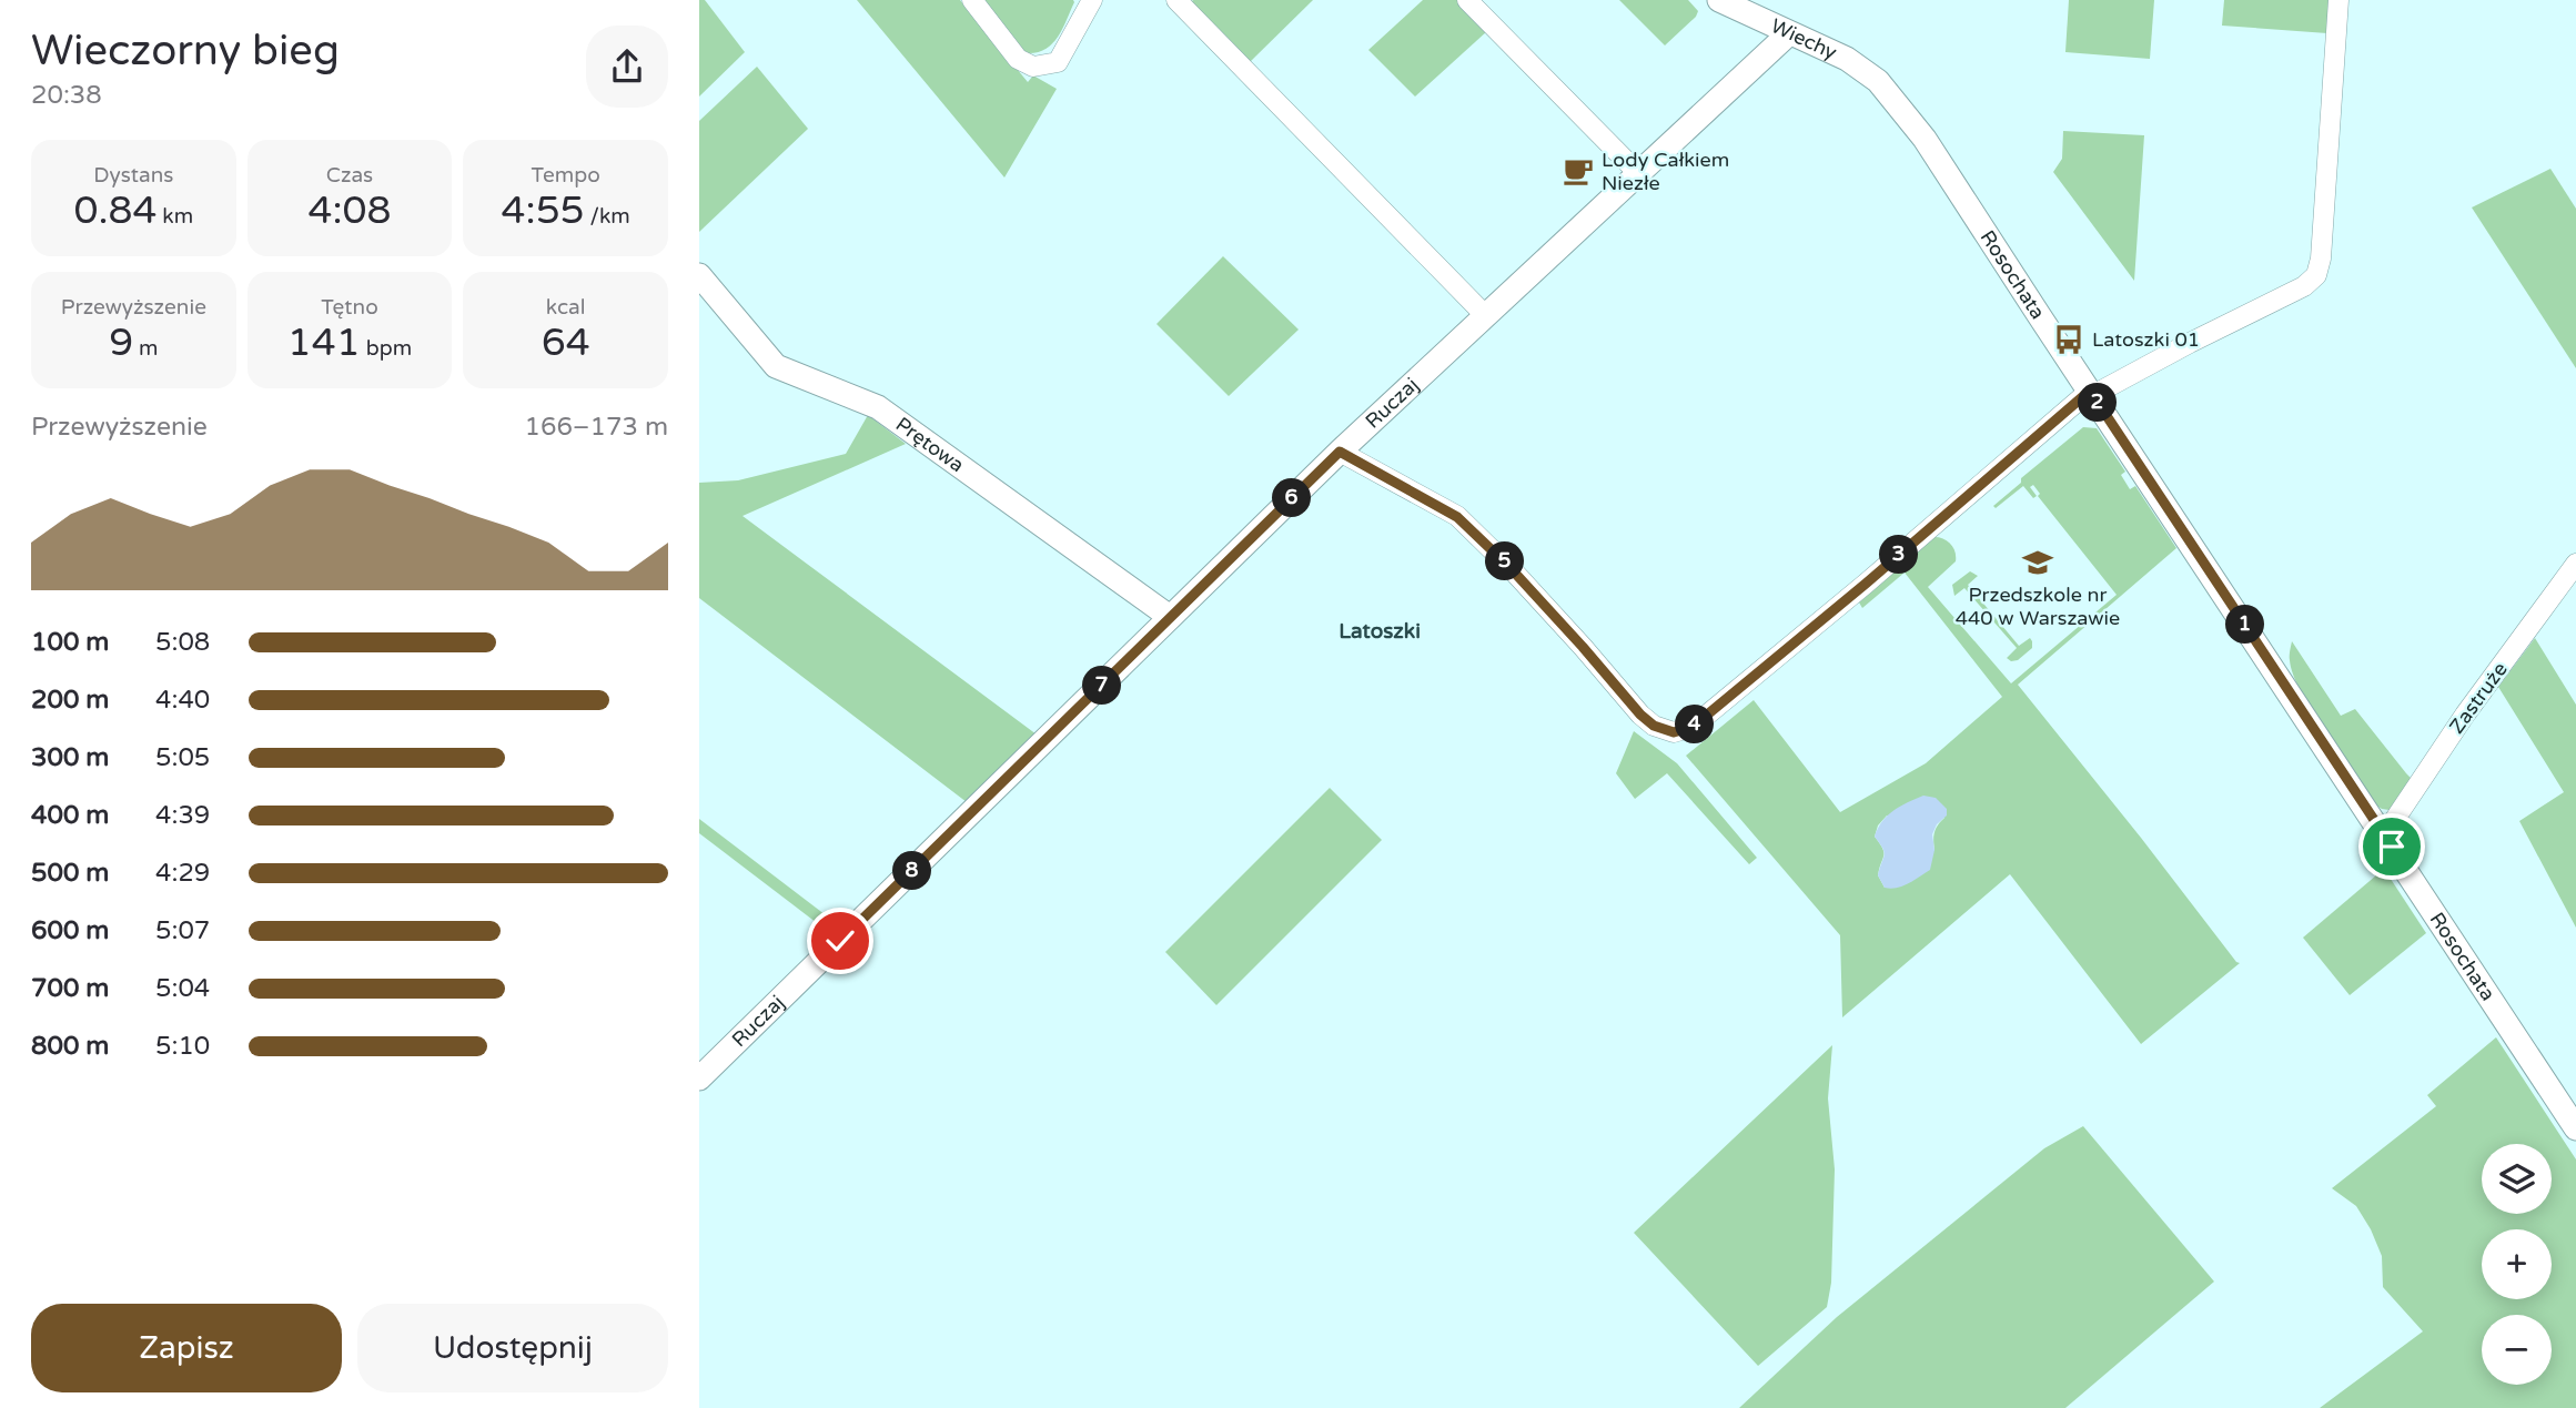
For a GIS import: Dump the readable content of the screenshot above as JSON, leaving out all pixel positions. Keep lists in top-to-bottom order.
{
  "streets": {
    "street": [
      "Wiechy",
      "Rosochata",
      "Ruczaj",
      "Prętowa",
      "Zastruże"
    ]
  },
  "crossings": [
    ["Wiechy", "Rosochata"],
    ["Wiechy", "Ruczaj"],
    ["Rosochata", "Zastruże"],
    ["Ruczaj", "Prętowa"]
  ],
  "districts": ["Latoszki"],
  "places": {
    "cafe": ["Lody Całkiem Niezłe"],
    "bus stop": ["Latoszki 01"],
    "school or university": ["Przedszkole nr 440 w Warszawie"]
  },
  "page": {
    "heading": ["Wieczorny bieg", "20:38"],
    "stats": [
      ["Dystans", "0.84 km"],
      ["Czas", "4:08"],
      ["Tempo", "4:55 /km"],
      ["Przewyższenie", "9 m"],
      ["Tętno", "141 bpm"],
      ["kcal", "64"]
    ],
    "pins": [
      "2",
      "6",
      "3",
      "5",
      "1",
      "7",
      "4",
      "8"
    ],
    "chart": ["Przewyższenie", "166–173 m"],
    "list": [
      {
        "name": "100 m",
        "note": "5:08"
      },
      {
        "name": "200 m",
        "note": "4:40"
      },
      {
        "name": "300 m",
        "note": "5:05"
      },
      {
        "name": "400 m",
        "note": "4:39"
      },
      {
        "name": "500 m",
        "note": "4:29"
      },
      {
        "name": "600 m",
        "note": "5:07"
      },
      {
        "name": "700 m",
        "note": "5:04"
      },
      {
        "name": "800 m",
        "note": "5:10"
      }
    ],
    "map_buttons": ["+", "−"],
    "buttons": ["Zapisz", "Udostępnij"]
  }
}
